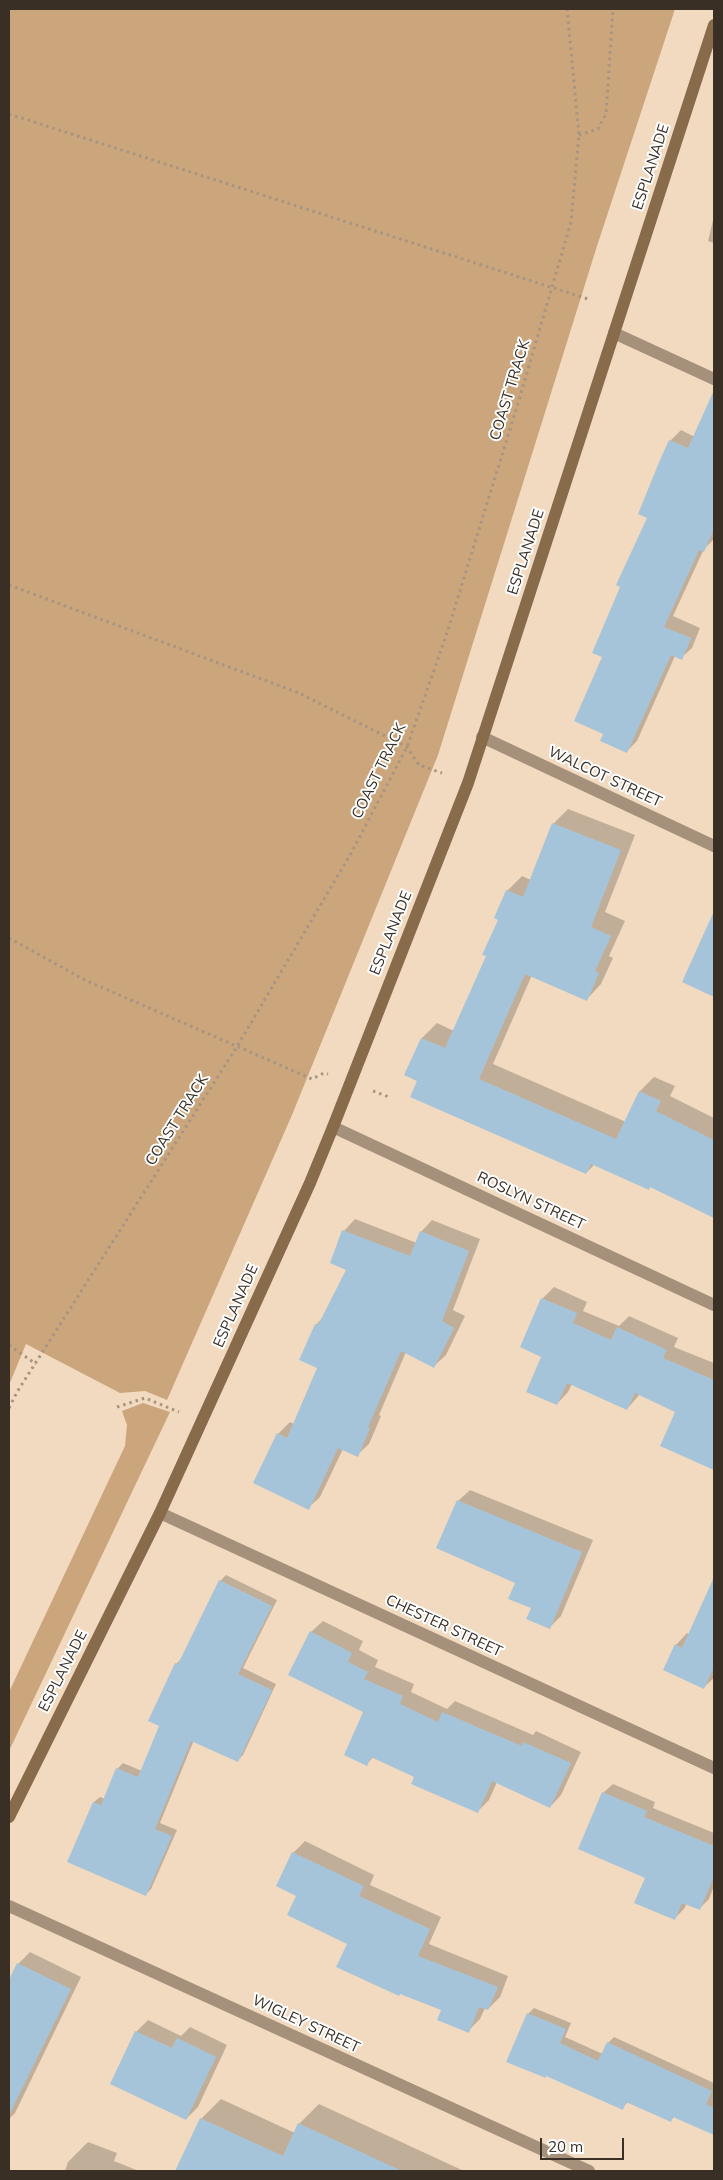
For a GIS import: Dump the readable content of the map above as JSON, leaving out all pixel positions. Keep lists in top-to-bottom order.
{
  "streets": {
    "street": [
      "ESPLANADE",
      "WALCOT STREET",
      "ROSLYN STREET",
      "CHESTER STREET",
      "WIGLEY STREET"
    ],
    "path": ["COAST TRACK"]
  },
  "crossings": [
    ["ESPLANADE", "WALCOT STREET"],
    ["ESPLANADE", "ROSLYN STREET"],
    ["ESPLANADE", "CHESTER STREET"]
  ],
  "scale_bar": "20 m"
}
